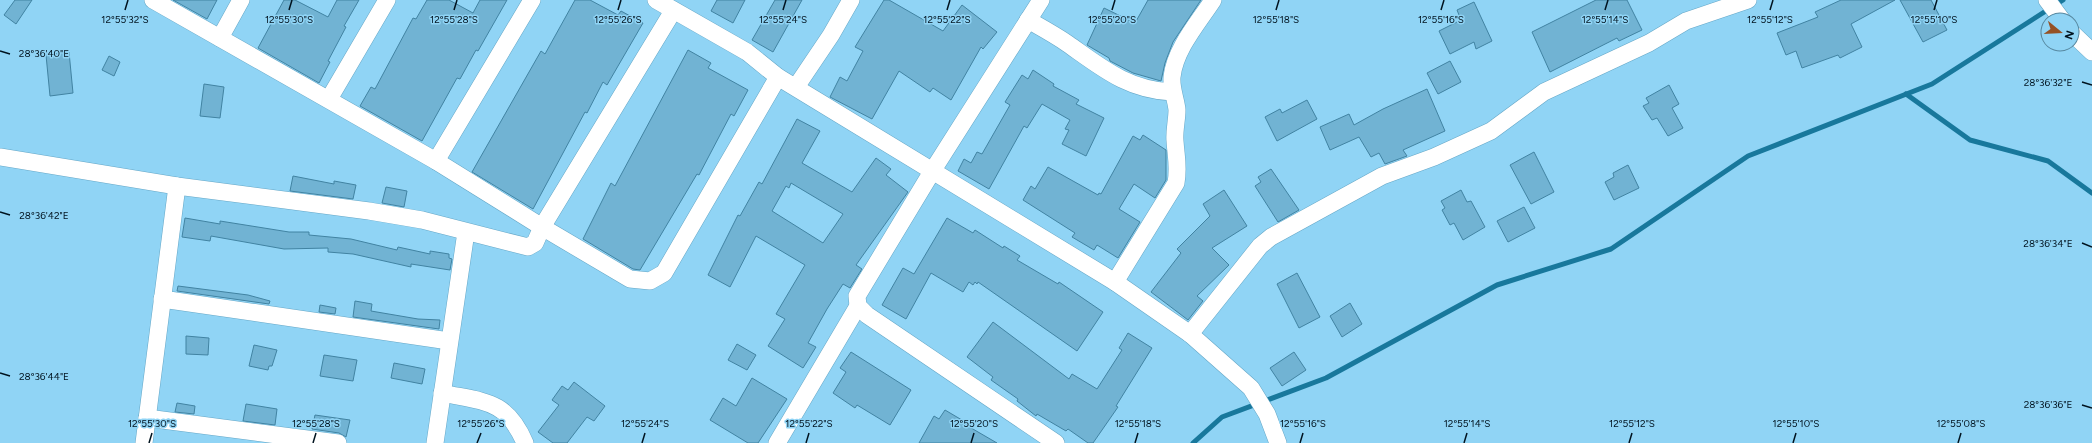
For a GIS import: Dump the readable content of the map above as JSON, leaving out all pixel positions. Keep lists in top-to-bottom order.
{
  "north": "right",
  "coordinates": [
    "12°55'32\"S",
    "12°55'30\"S",
    "12°55'28\"S",
    "12°55'26\"S",
    "12°55'24\"S",
    "12°55'22\"S",
    "12°55'20\"S",
    "12°55'18\"S",
    "12°55'16\"S",
    "12°55'14\"S",
    "12°55'12\"S",
    "12°55'10\"S",
    "28°36'40\"E",
    "28°36'32\"E",
    "28°36'42\"E",
    "28°36'34\"E",
    "28°36'44\"E",
    "28°36'36\"E",
    "12°55'08\"S"
  ]
}
